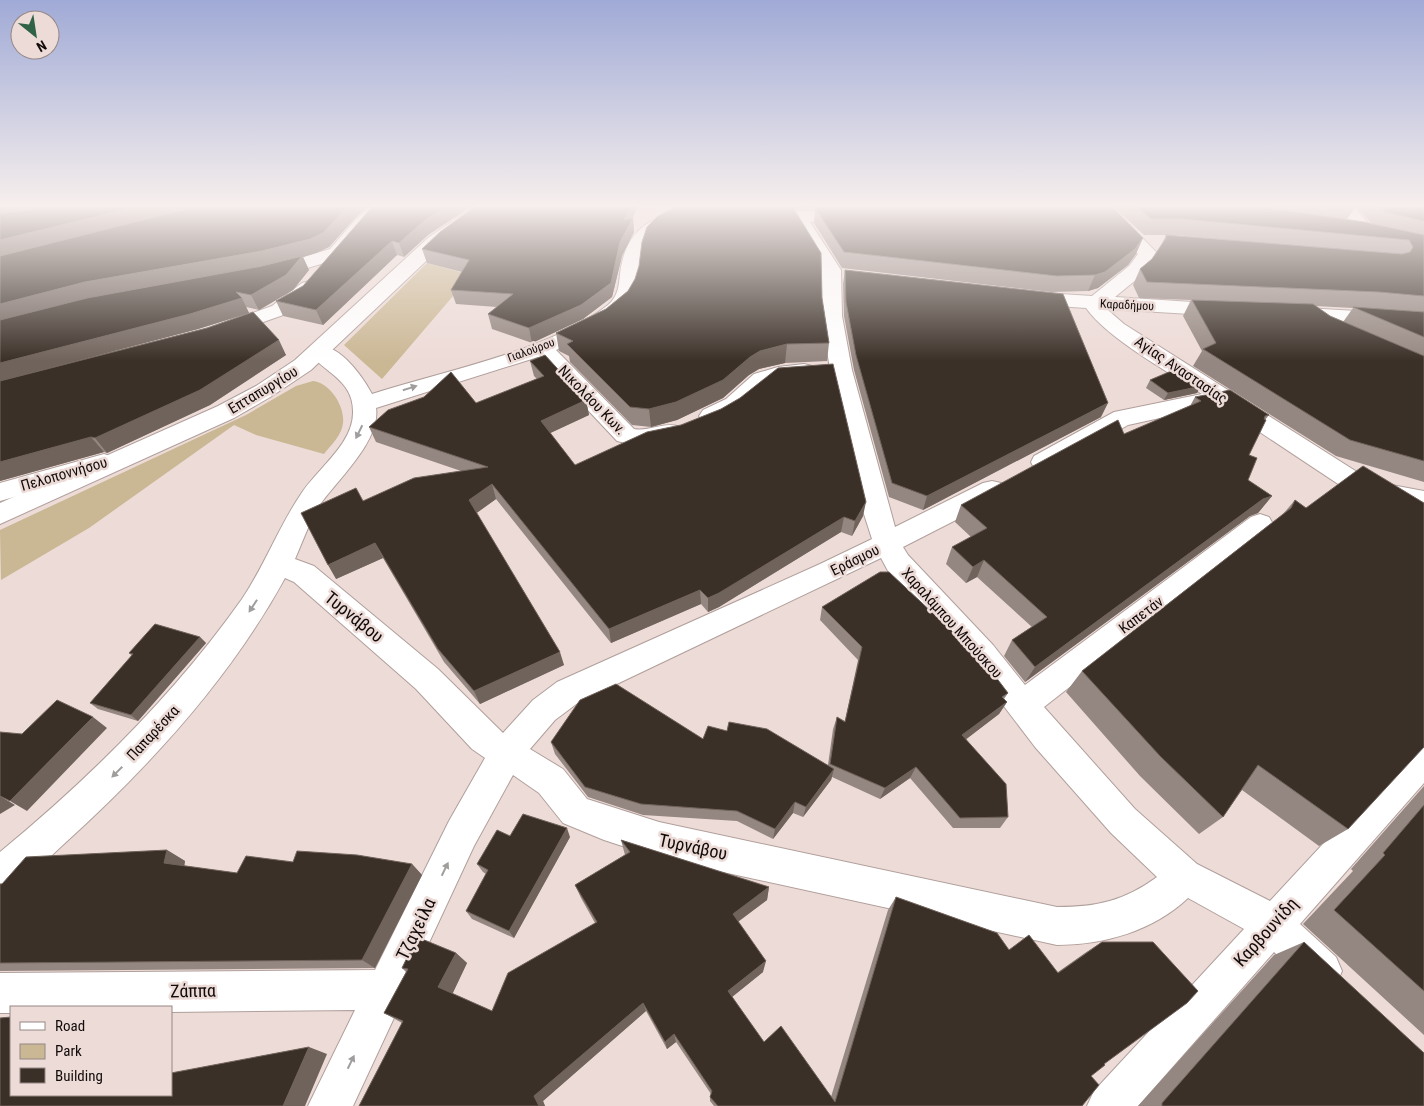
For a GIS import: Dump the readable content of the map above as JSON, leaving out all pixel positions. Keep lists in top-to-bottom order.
{
  "streets": {
    "street": [
      "Καραδήμου",
      "Γιαλούρου",
      "Αγίας Αναστασίας",
      "Επταπυργίου",
      "Νικολάου Κων.",
      "Πελοποννήσου",
      "Εράσμου",
      "Καπετάν",
      "Τυρνάβου",
      "Χαραλάμπου Μπούσκου",
      "Παπαρέσκα",
      "Τζαχείλα",
      "Καρβουνίδη",
      "Ζάππα"
    ]
  },
  "crossings": [
    ["Καραδήμου", "Αγίας Αναστασίας"],
    ["Γιαλούρου", "Νικολάου Κων."],
    ["Γιαλούρου", "Παπαρέσκα"],
    ["Αγίας Αναστασίας", "Εράσμου"],
    ["Επταπυργίου", "Πελοποννήσου"],
    ["Νικολάου Κων.", "Χαραλάμπου Μπούσκου"],
    ["Εράσμου", "Τυρνάβου"],
    ["Εράσμου", "Χαραλάμπου Μπούσκου"],
    ["Εράσμου", "Τζαχείλα"],
    ["Καπετάν", "Χαραλάμπου Μπούσκου"],
    ["Τυρνάβου", "Χαραλάμπου Μπούσκου"],
    ["Τυρνάβου", "Παπαρέσκα"],
    ["Τυρνάβου", "Τζαχείλα"],
    ["Χαραλάμπου Μπούσκου", "Καρβουνίδη"],
    ["Τζαχείλα", "Ζάππα"]
  ],
  "one_way": ["Γιαλούρου", "Παπαρέσκα", "Τζαχείλα"],
  "legend": ["Road", "Park", "Building"],
  "north": "bottom right"
}
